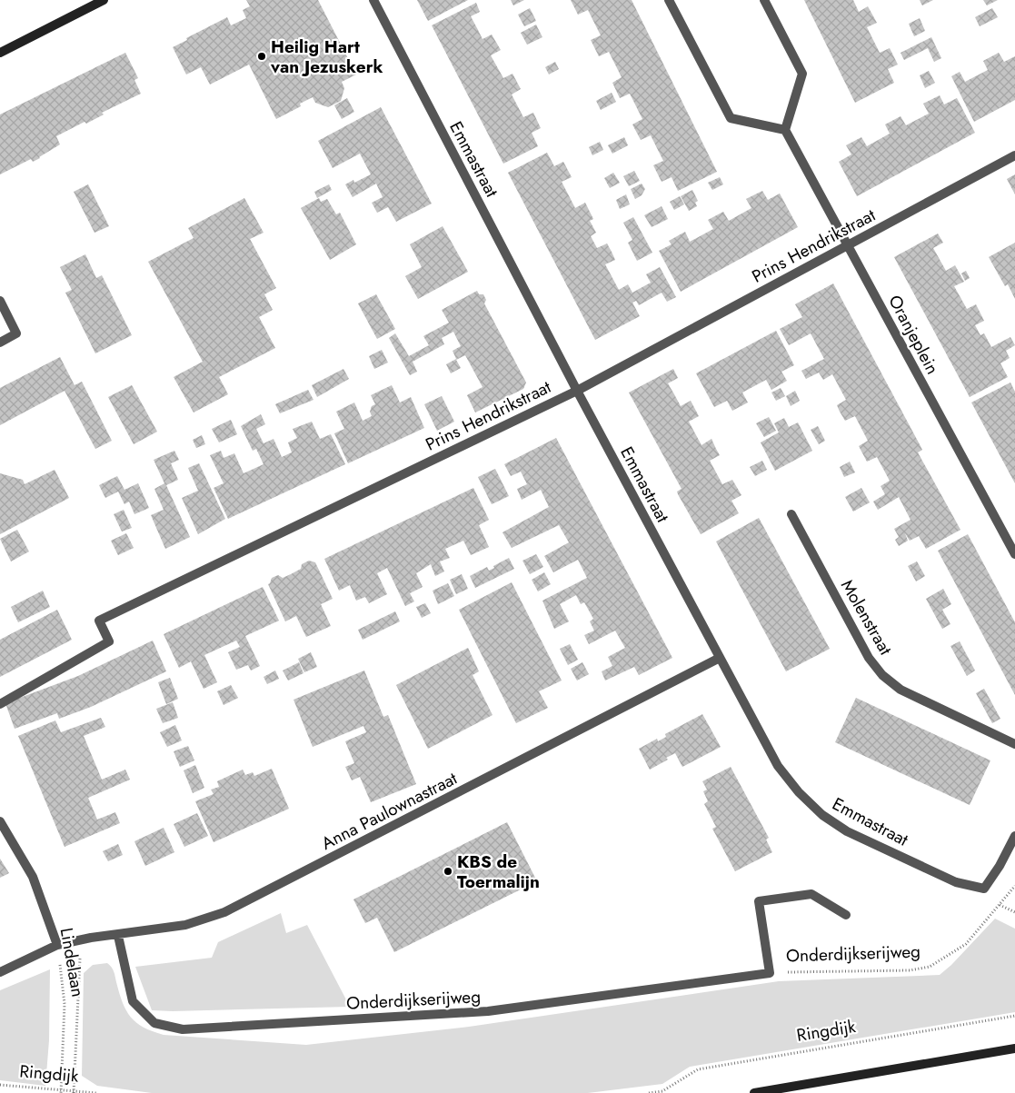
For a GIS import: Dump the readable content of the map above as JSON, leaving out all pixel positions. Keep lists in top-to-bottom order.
{
  "streets": {
    "street": [
      "Emmastraat",
      "Prins Hendrikstraat",
      "Oranjeplein",
      "Molenstraat",
      "Anna Paulownastraat",
      "Onderdijkserijweg",
      "Lindelaan"
    ],
    "path": ["Ringdijk"]
  },
  "crossings": [
    ["Emmastraat", "Prins Hendrikstraat"],
    ["Emmastraat", "Anna Paulownastraat"],
    ["Prins Hendrikstraat", "Oranjeplein"],
    ["Anna Paulownastraat", "Onderdijkserijweg"],
    ["Anna Paulownastraat", "Lindelaan"],
    ["Lindelaan", "Ringdijk"]
  ],
  "places": ["Heilig Hart van Jezuskerk", "KBS de Toermalijn"]
}
